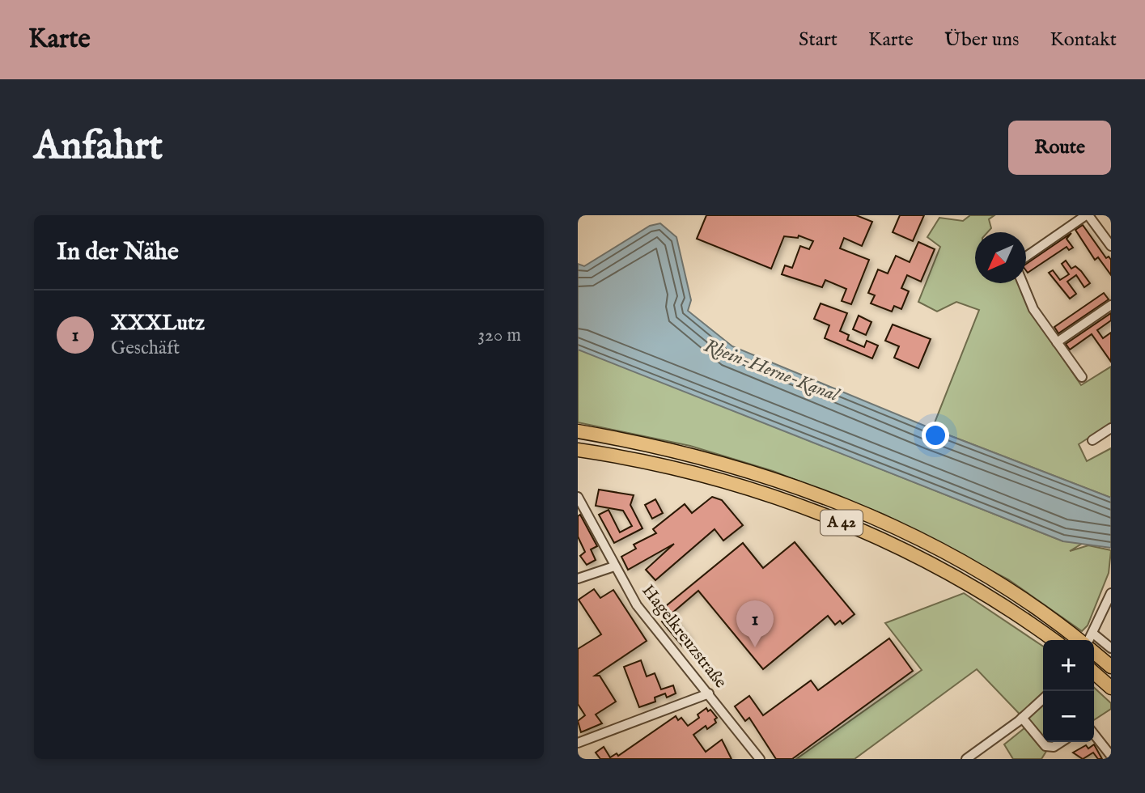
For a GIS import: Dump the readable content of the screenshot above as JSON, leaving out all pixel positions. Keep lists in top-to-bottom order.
{
  "streets": {
    "highway": ["A 42"],
    "street": ["Hagelkreuzstraße"]
  },
  "water": ["Rhein-Herne-Kanal"],
  "north": "bottom left",
  "page": {
    "header": "Karte",
    "nav": [
      "Start",
      "Karte",
      "Über uns",
      "Kontakt"
    ],
    "buttons": "Route",
    "title": "Anfahrt",
    "heading": "In der Nähe",
    "list": [
      {
        "mark": "1",
        "name": "XXXLutz",
        "note": "Geschäft",
        "value": "320 m"
      }
    ],
    "pins": "1",
    "map_buttons": ["+", "−"]
  }
}
